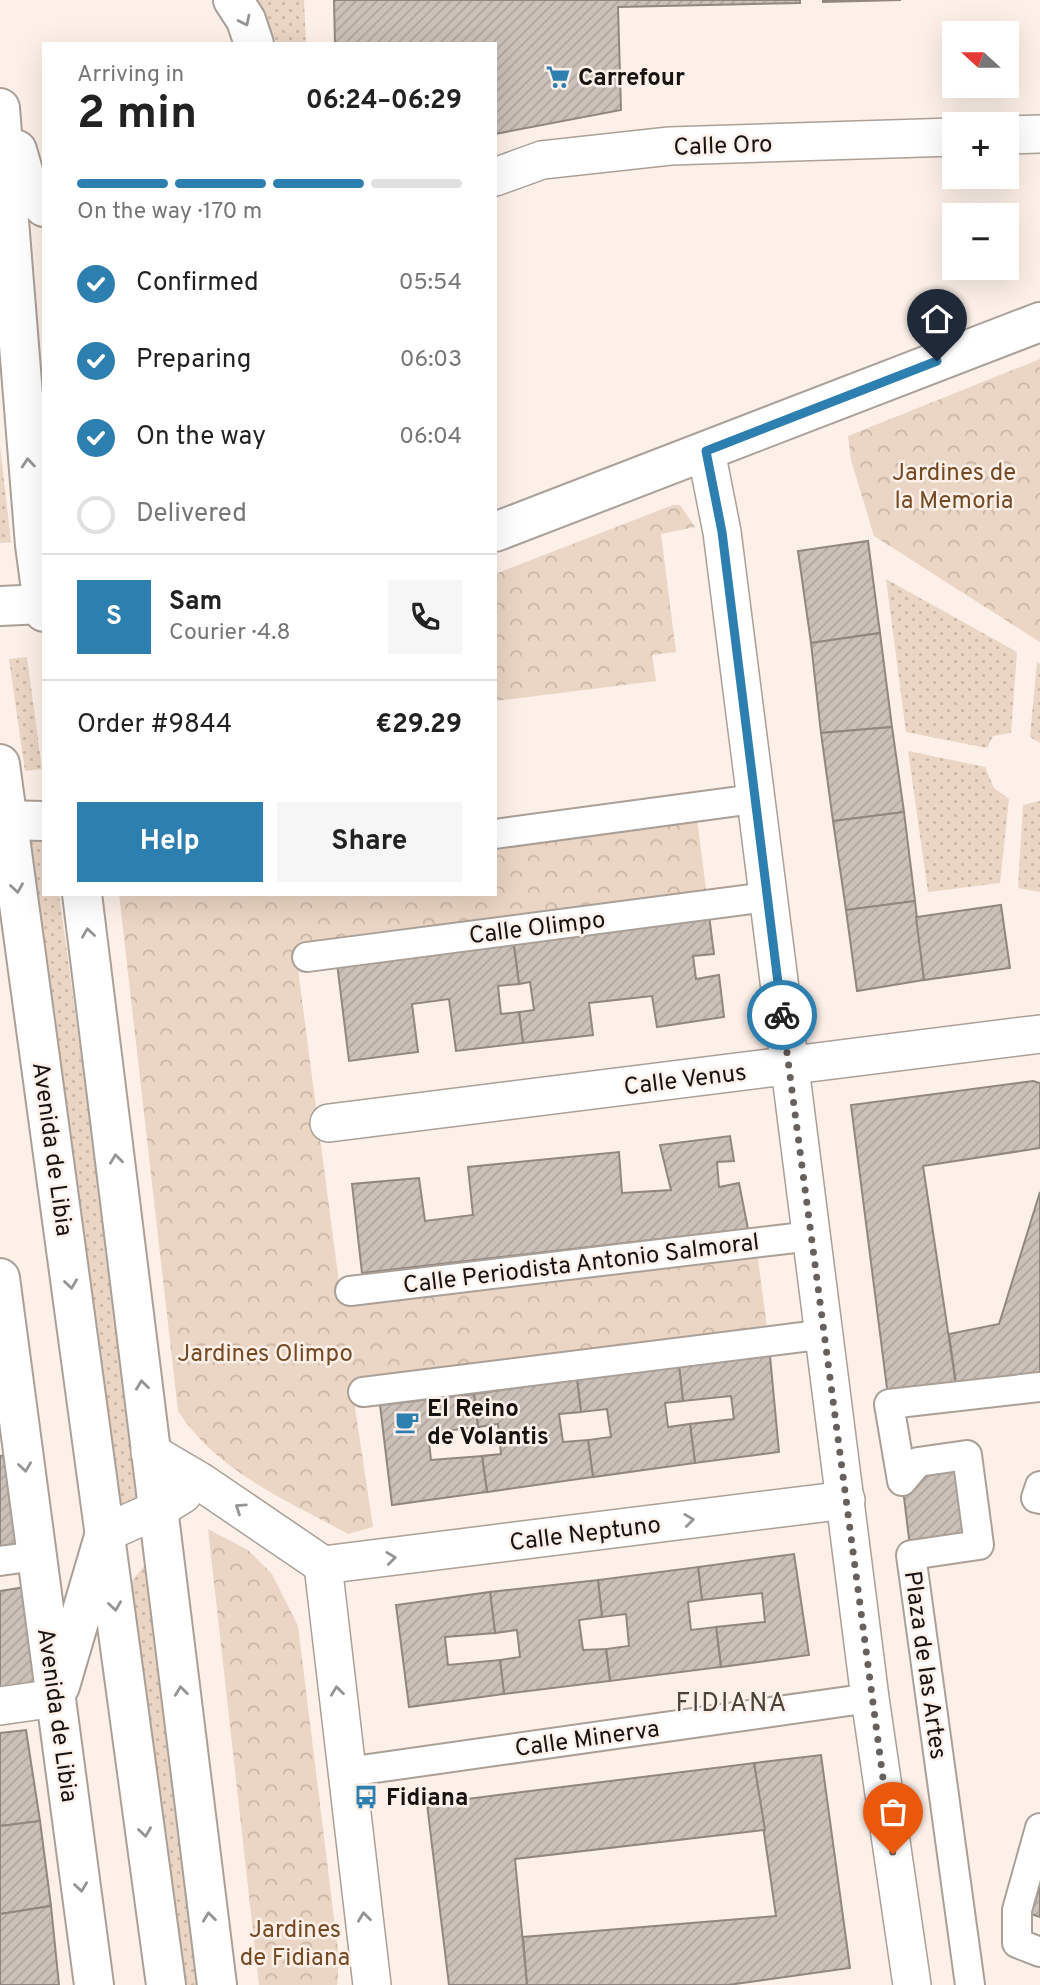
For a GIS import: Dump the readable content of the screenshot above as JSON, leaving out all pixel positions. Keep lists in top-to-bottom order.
{
  "streets": {
    "main road": ["Avenida de Libia"],
    "street": [
      "Calle Oro",
      "Calle Olimpo",
      "Calle Venus",
      "Calle Periodista Antonio Salmoral",
      "Calle Neptuno",
      "Plaza de las Artes",
      "Calle Minerva"
    ]
  },
  "districts": ["FIDIANA"],
  "parks": ["Jardines de la Memoria", "Jardines Olimpo", "Jardines de Fidiana"],
  "places": {
    "supermarket": ["Carrefour"],
    "cafe": ["El Reino de Volantis"],
    "bus stop": ["Fidiana"]
  },
  "north": "left",
  "page": {
    "map_buttons": ["+", "−"],
    "heading": ["2 min", "Arriving in", "06:24–06:29"],
    "panel": [
      "Sam",
      "Courier · 4.8",
      "Order #9844",
      "€29.29"
    ],
    "bar": "On the way · 170 m",
    "list": [
      ["Confirmed", "05:54"],
      ["Preparing", "06:03"],
      ["On the way", "06:04"],
      "Delivered"
    ],
    "round": "S",
    "buttons": ["Help", "Share"]
  }
}
